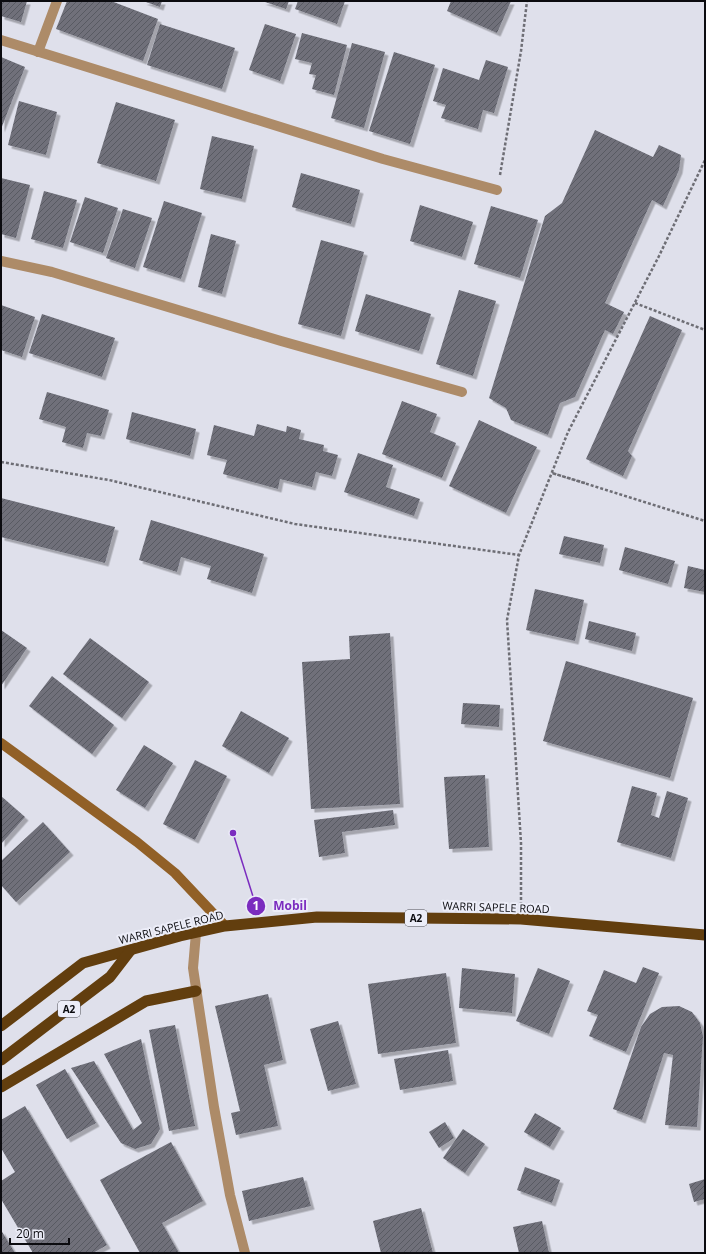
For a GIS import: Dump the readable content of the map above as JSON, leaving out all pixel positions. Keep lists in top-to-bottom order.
{
  "streets": {
    "highway": ["WARRI SAPELE ROAD", "A2"]
  },
  "crossings": [
    ["WARRI SAPELE ROAD", "A2"]
  ],
  "places": ["Mobil"],
  "scale_bar": "20 m"
}
